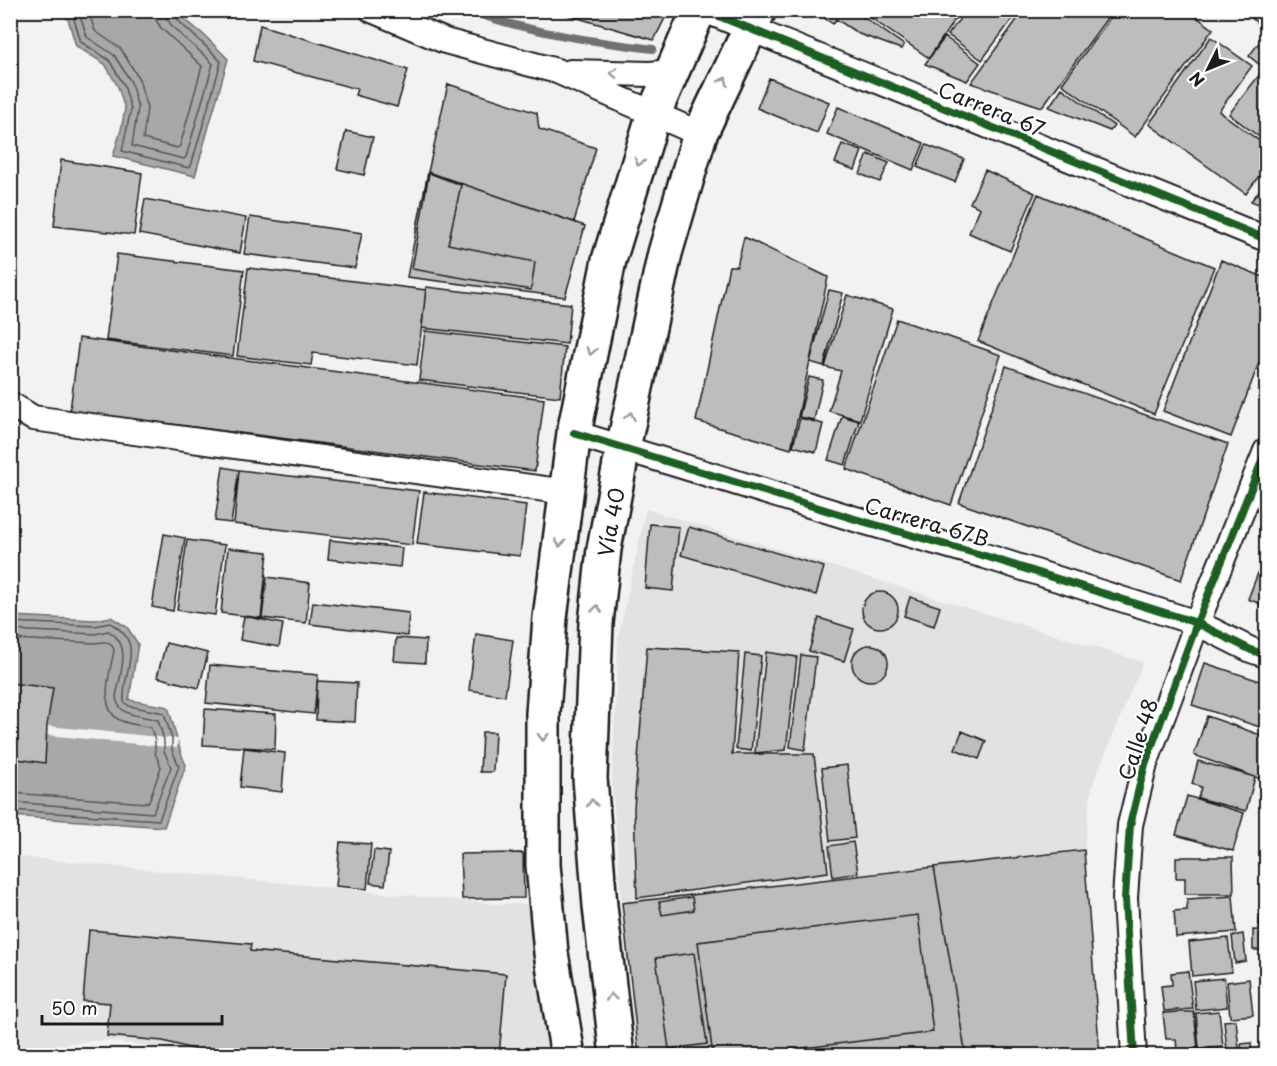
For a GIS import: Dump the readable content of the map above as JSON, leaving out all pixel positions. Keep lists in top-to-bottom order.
{
  "streets": {
    "highway": ["Vía 40"],
    "street": ["Carrera 67", "Carrera 67B", "Calle 48"]
  },
  "crossings": [
    ["Carrera 67", "Vía 40"],
    ["Carrera 67B", "Vía 40"],
    ["Carrera 67B", "Calle 48"]
  ],
  "scale_bar": "50 m",
  "north": "bottom left"
}
